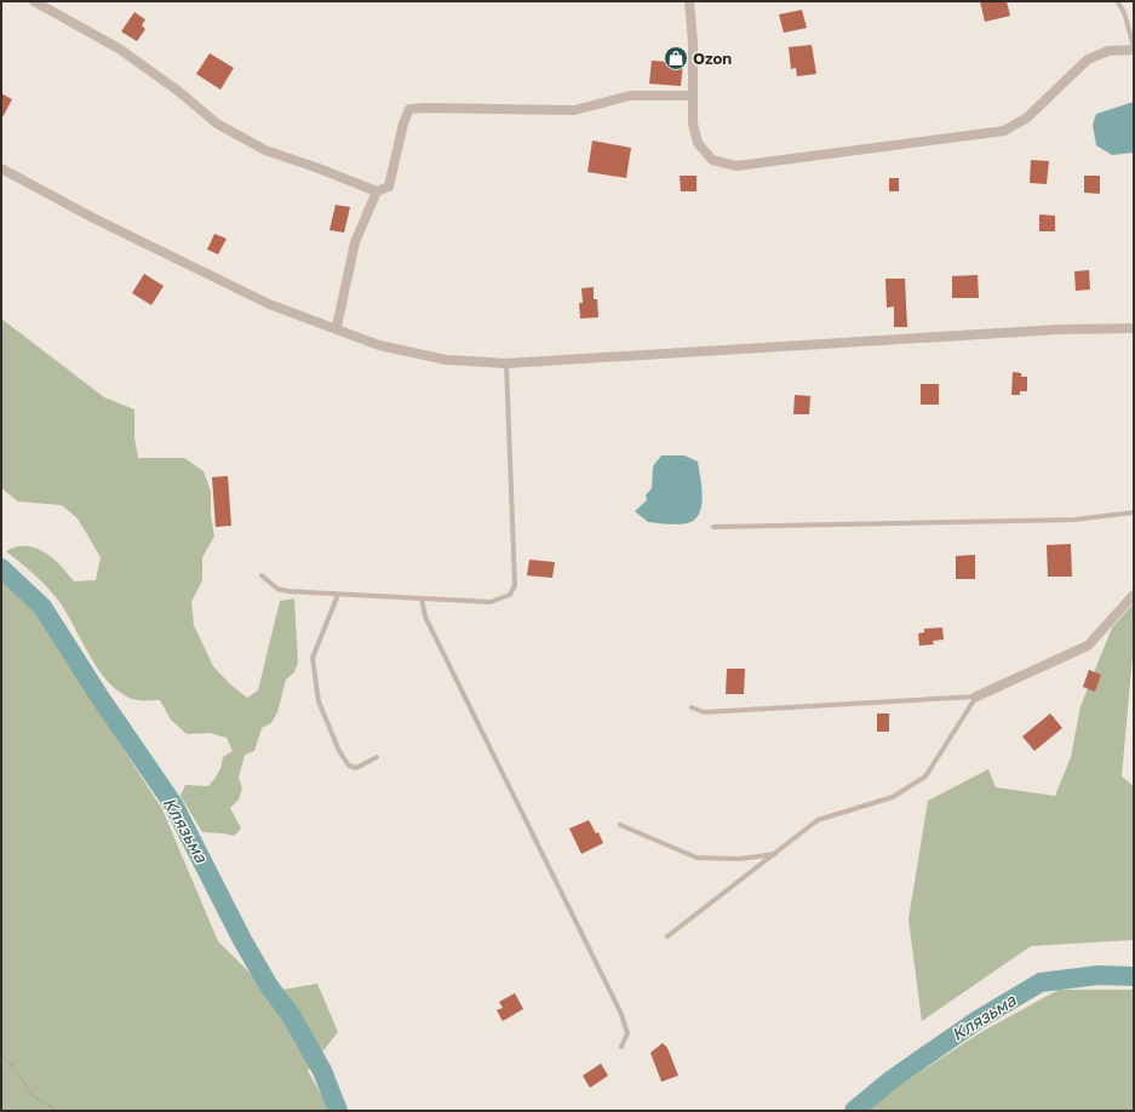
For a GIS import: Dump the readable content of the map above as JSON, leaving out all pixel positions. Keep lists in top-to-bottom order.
{
  "water": ["Клязьма"],
  "places": {
    "shop": ["Ozon"]
  }
}
